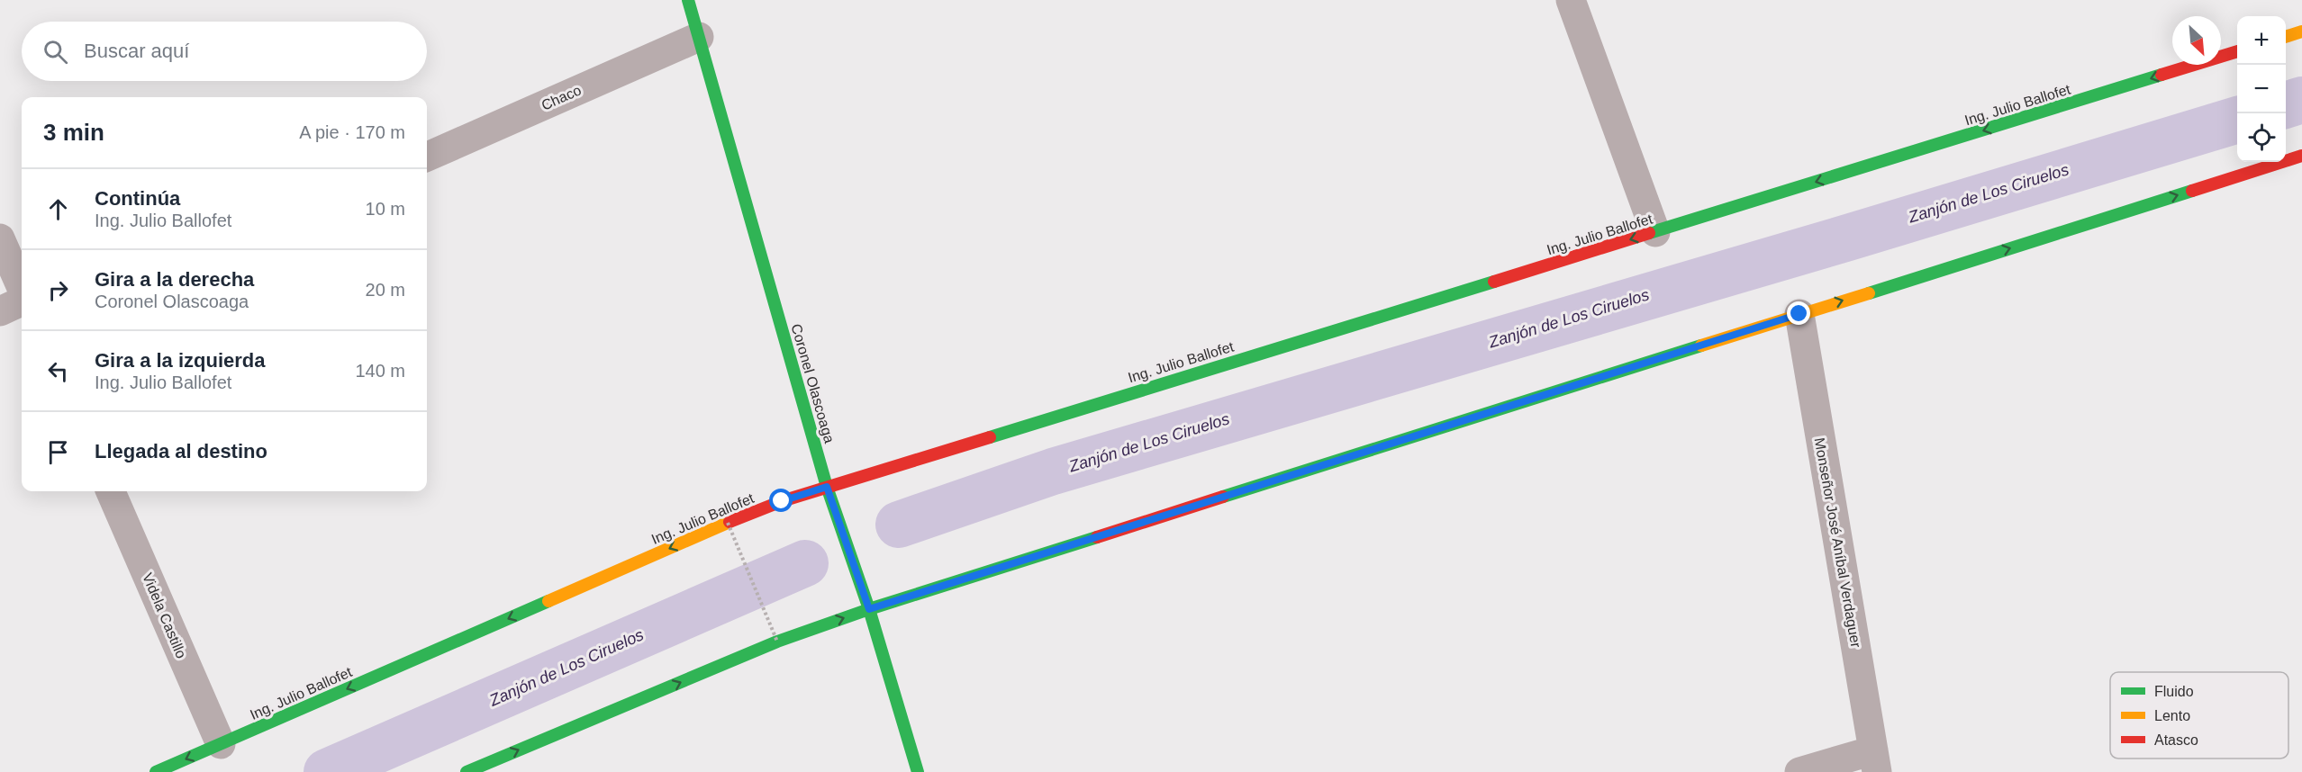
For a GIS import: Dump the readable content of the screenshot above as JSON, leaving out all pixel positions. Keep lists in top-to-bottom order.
{
  "streets": {
    "street": [
      "Chaco",
      "Ing. Julio Ballofet",
      "Coronel Olascoaga",
      "Monseñor José Aníbal Verdaguer",
      "Videla Castillo"
    ]
  },
  "crossings": [
    ["Chaco", "Coronel Olascoaga"],
    ["Ing. Julio Ballofet", "Coronel Olascoaga"],
    ["Ing. Julio Ballofet", "Videla Castillo"]
  ],
  "one_way": ["Ing. Julio Ballofet"],
  "water": ["Zanjón de Los Ciruelos"],
  "legend": ["Fluido", "Lento", "Atasco"],
  "north": "bottom right",
  "page": {
    "map_buttons": ["+", "−"],
    "search": "Buscar aquí",
    "heading": ["3 min", "A pie · 170 m"],
    "list": [
      ["Continúa", "Ing. Julio Ballofet", "10 m"],
      ["Gira a la derecha", "Coronel Olascoaga", "20 m"],
      ["Gira a la izquierda", "Ing. Julio Ballofet", "140 m"],
      "Llegada al destino"
    ]
  }
}
